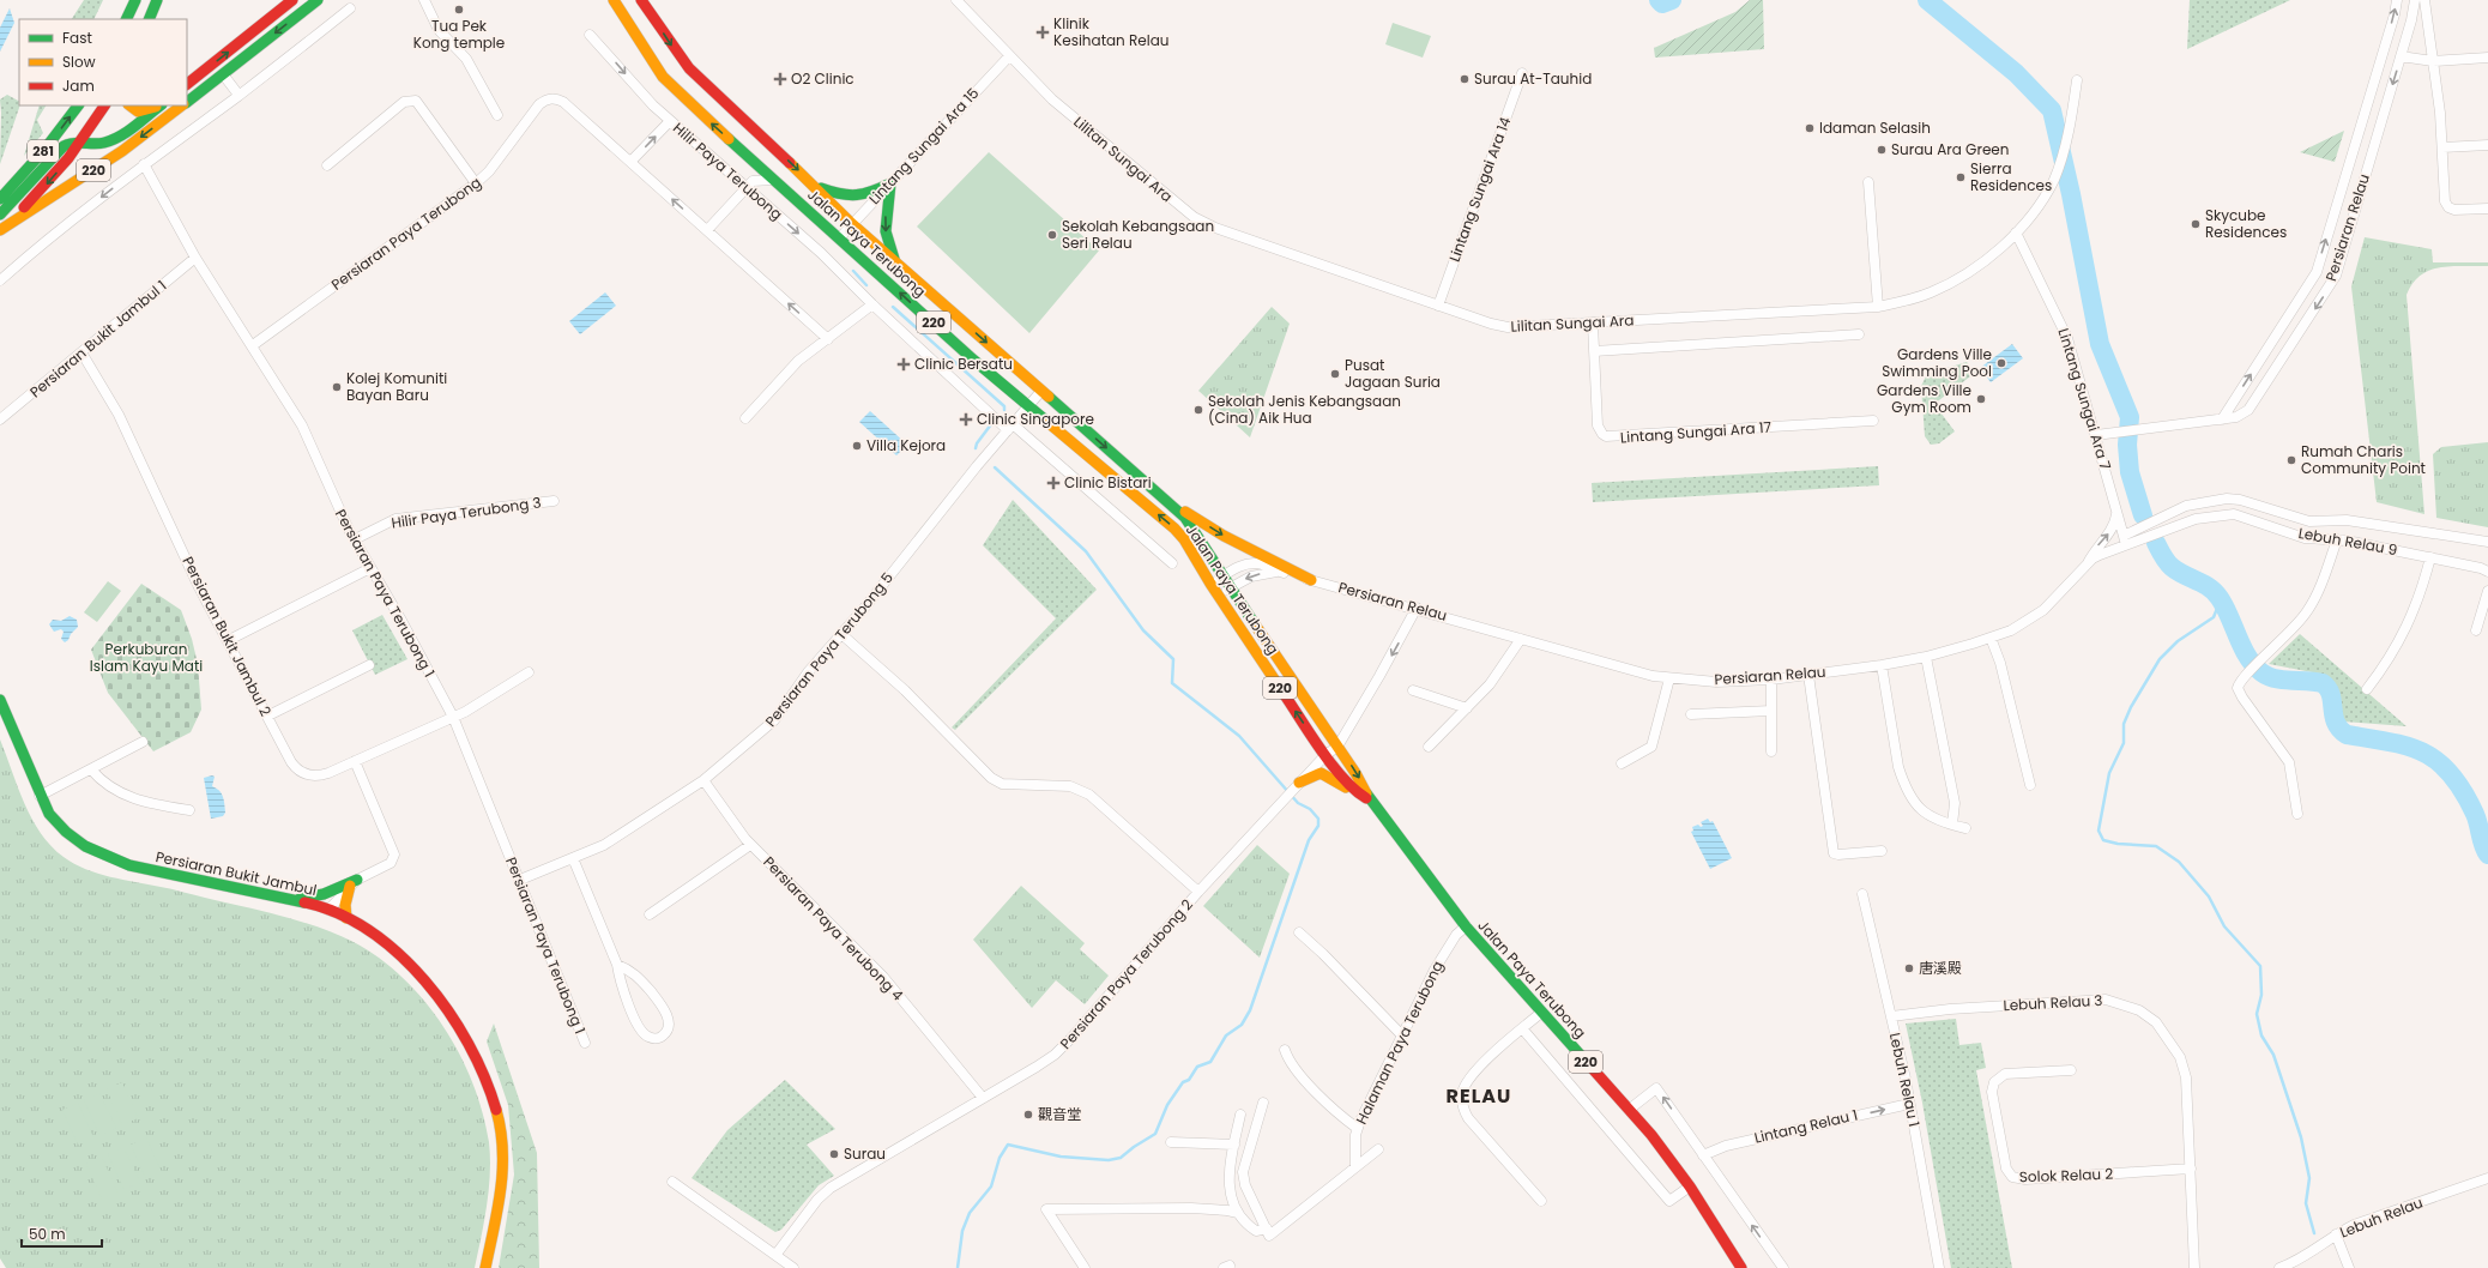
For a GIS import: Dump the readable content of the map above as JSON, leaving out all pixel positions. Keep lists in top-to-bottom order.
{
  "streets": {
    "main road": [
      "281",
      "220",
      "Jalan Paya Terubong",
      "Persiaran Bukit Jambul"
    ],
    "street": [
      "Lintang Sungai Ara 15",
      "Lilitan Sungai Ara",
      "Hilir Paya Terubong",
      "Lintang Sungai Ara 14",
      "Persiaran Relau",
      "Persiaran Paya Terubong",
      "Persiaran Bukit Jambul 1",
      "Lintang Sungai Ara 7",
      "Lintang Sungai Ara 17",
      "Hilir Paya Terubong 3",
      "Lebuh Relau 9",
      "Persiaran Paya Terubong 1",
      "Persiaran Bukit Jambul 2",
      "Persiaran Paya Terubong 5",
      "Persiaran Paya Terubong 4",
      "Persiaran Paya Terubong 2",
      "Lebuh Relau 3",
      "Halaman Paya Terubong",
      "Lebuh Relau 1",
      "Lintang Relau 1",
      "Solok Relau 2",
      "Lebuh Relau"
    ]
  },
  "crossings": [
    ["Lintang Sungai Ara 15", "Lilitan Sungai Ara"],
    ["Lintang Sungai Ara 15", "Jalan Paya Terubong"],
    ["281", "220"],
    ["Lilitan Sungai Ara", "Lintang Sungai Ara 14"],
    ["Lilitan Sungai Ara", "Lintang Sungai Ara 7"],
    ["Lilitan Sungai Ara", "Lintang Sungai Ara 17"],
    ["Hilir Paya Terubong", "Persiaran Paya Terubong 5"],
    ["Persiaran Relau", "Jalan Paya Terubong"],
    ["Persiaran Relau", "Lintang Sungai Ara 7"],
    ["Persiaran Relau", "Lebuh Relau 9"],
    ["Persiaran Paya Terubong", "Persiaran Paya Terubong 1"],
    ["Jalan Paya Terubong", "Persiaran Paya Terubong 5"],
    ["Jalan Paya Terubong", "Persiaran Paya Terubong 2"],
    ["Jalan Paya Terubong", "Halaman Paya Terubong"],
    ["Persiaran Bukit Jambul 1", "Persiaran Paya Terubong 1"],
    ["Persiaran Bukit Jambul 1", "Persiaran Bukit Jambul 2"],
    ["Lintang Sungai Ara 7", "Lebuh Relau 9"],
    ["Hilir Paya Terubong 3", "Persiaran Paya Terubong 1"],
    ["Persiaran Paya Terubong 1", "Persiaran Bukit Jambul 2"],
    ["Persiaran Paya Terubong 1", "Persiaran Paya Terubong 5"],
    ["Persiaran Paya Terubong 5", "Persiaran Paya Terubong 4"],
    ["Persiaran Paya Terubong 4", "Persiaran Paya Terubong 2"],
    ["Lebuh Relau 3", "Lebuh Relau 1"],
    ["Lebuh Relau 3", "Solok Relau 2"],
    ["Lebuh Relau 1", "Lintang Relau 1"]
  ],
  "one_way": ["Lintang Relau 1"],
  "districts": ["RELAU"],
  "parks": ["Perkuburan Islam Kayu Mati"],
  "places": {
    "other": [
      "Tua Pek Kong temple",
      "Surau At-Tauhid",
      "Idaman Selasih",
      "Surau Ara Green",
      "Sierra Residences",
      "Skycube Residences",
      "Sekolah Kebangsaan Seri Relau",
      "Gardens Ville Swimming Pool",
      "Pusat Jagaan Suria",
      "Kolej Komuniti Bayan Baru",
      "Gardens Ville Gym Room",
      "Sekolah Jenis Kebangsaan (Cina) Aik Hua",
      "Villa Kejora",
      "Rumah Charis Community Point",
      "唐溪殿",
      "觀音堂",
      "Surau"
    ],
    "health": [
      "Klinik Kesihatan Relau",
      "O2 Clinic",
      "Clinic Bersatu",
      "Clinic Singapore",
      "Clinic Bistari"
    ]
  },
  "legend": ["Fast", "Slow", "Jam"],
  "scale_bar": "50 m"
}
